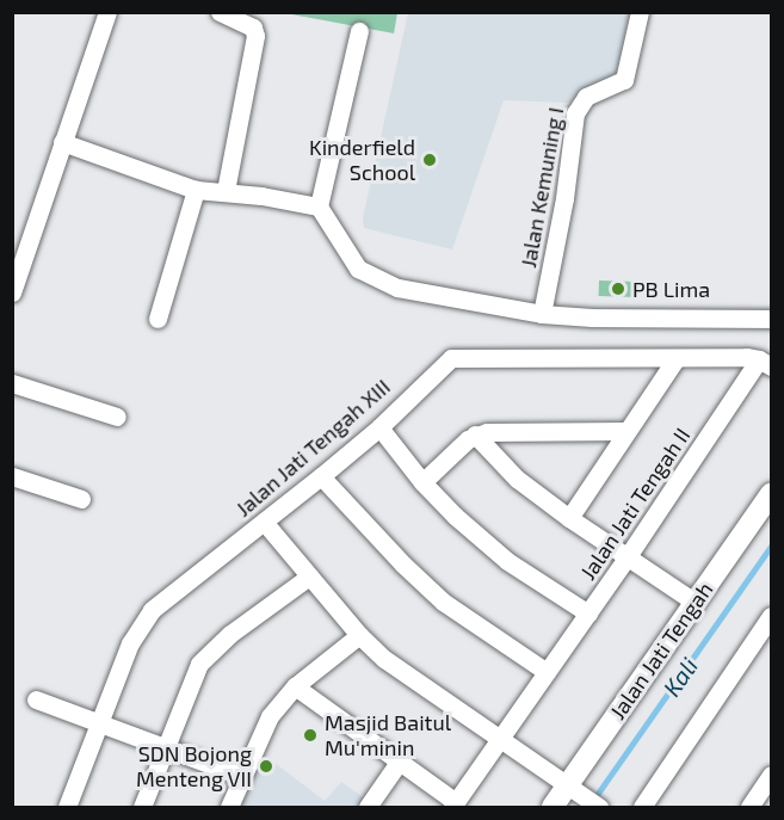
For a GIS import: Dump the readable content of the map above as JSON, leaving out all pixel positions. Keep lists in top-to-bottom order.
{
  "streets": {
    "street": [
      "Jalan Kemuning I",
      "Jalan Jati Tengah XIII",
      "Jalan Jati Tengah II",
      "Jalan Jati Tengah"
    ]
  },
  "crossings": [
    ["Jalan Jati Tengah XIII", "Jalan Jati Tengah II"]
  ],
  "water": ["Kali"],
  "places": [
    "Kinderfield School",
    "PB Lima",
    "Masjid Baitul Mu'minin",
    "SDN Bojong Menteng VII"
  ]
}
